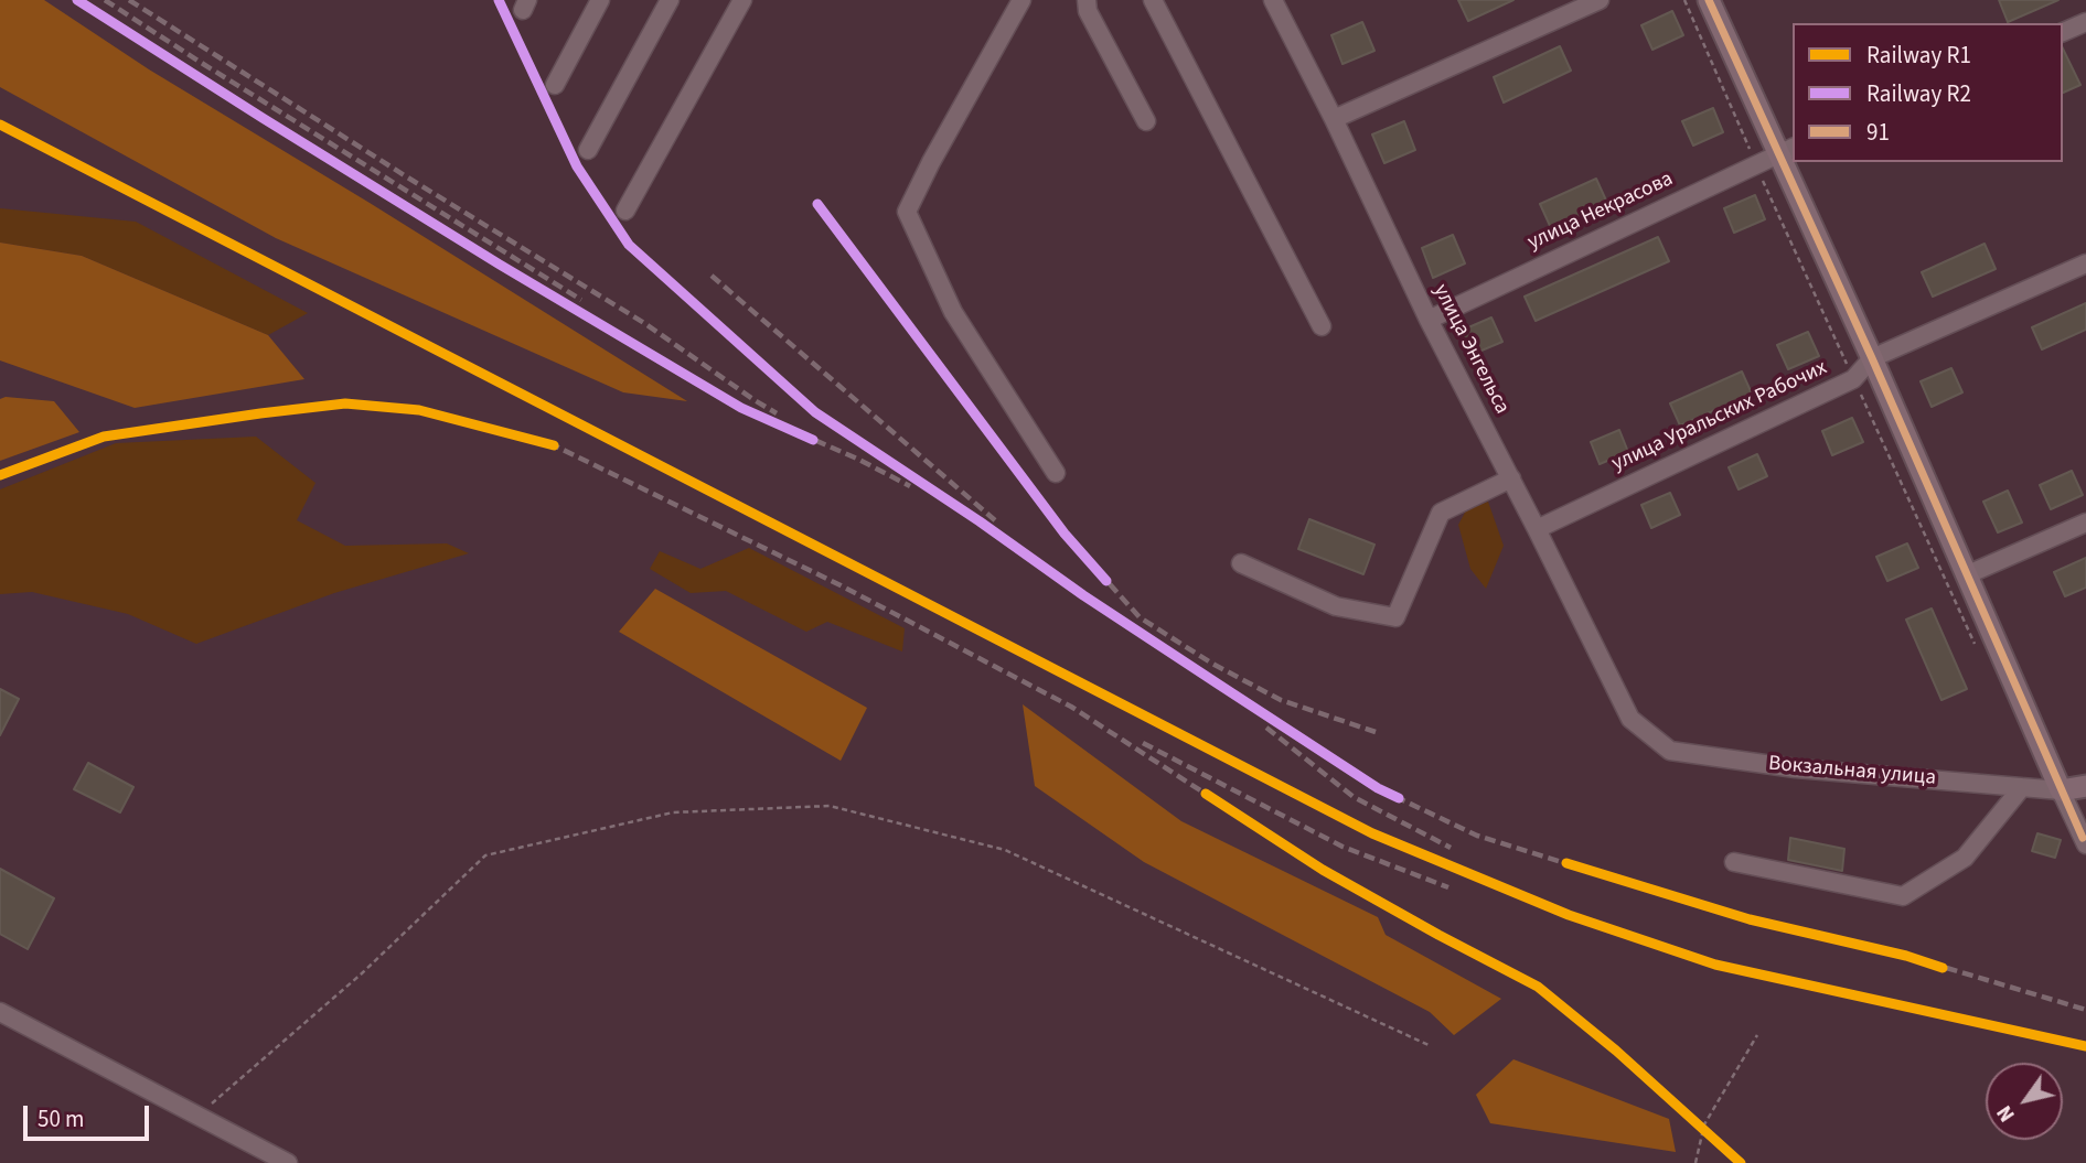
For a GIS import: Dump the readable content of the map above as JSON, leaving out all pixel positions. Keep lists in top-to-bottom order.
{
  "streets": {
    "main road": ["Вокзальная улица"],
    "street": ["улица Некрасова", "улица Энгельса", "улица Уральских Рабочих"]
  },
  "crossings": [
    ["улица Некрасова", "улица Энгельса"],
    ["улица Энгельса", "улица Уральских Рабочих"],
    ["улица Энгельса", "Вокзальная улица"]
  ],
  "lines": ["rail line R2", "transit line 91", "rail line R1"],
  "legend": ["Railway R1", "Railway R2", "91"],
  "scale_bar": "50 m",
  "north": "bottom left"
}
